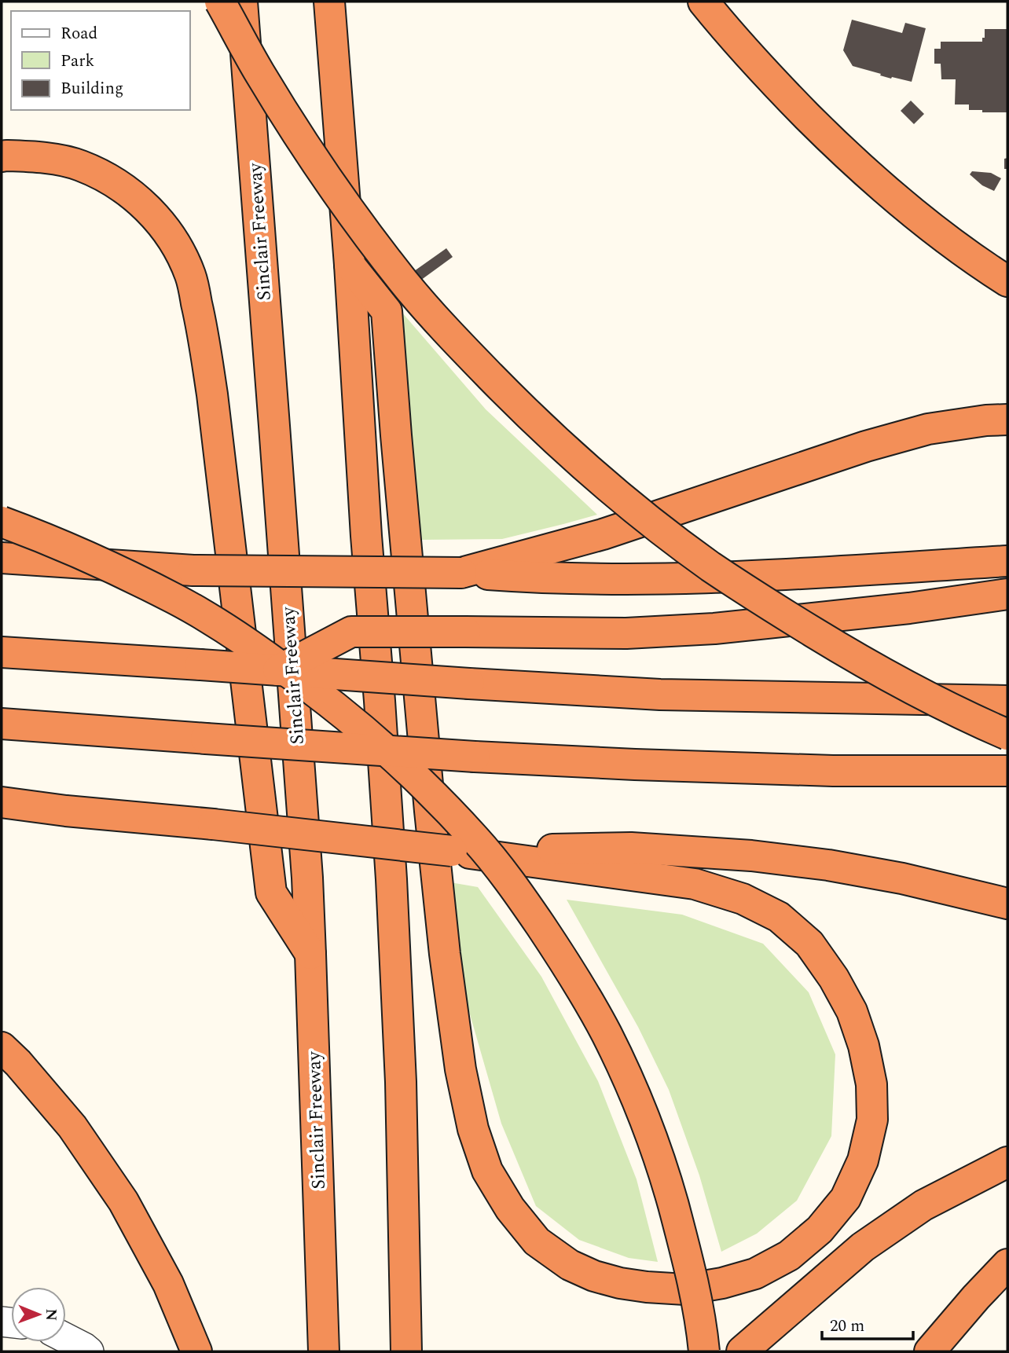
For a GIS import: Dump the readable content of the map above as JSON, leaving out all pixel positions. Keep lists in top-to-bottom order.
{
  "streets": {
    "highway": ["Sinclair Freeway"]
  },
  "legend": ["Road", "Park", "Building"],
  "scale_bar": "20 m",
  "north": "right"
}
